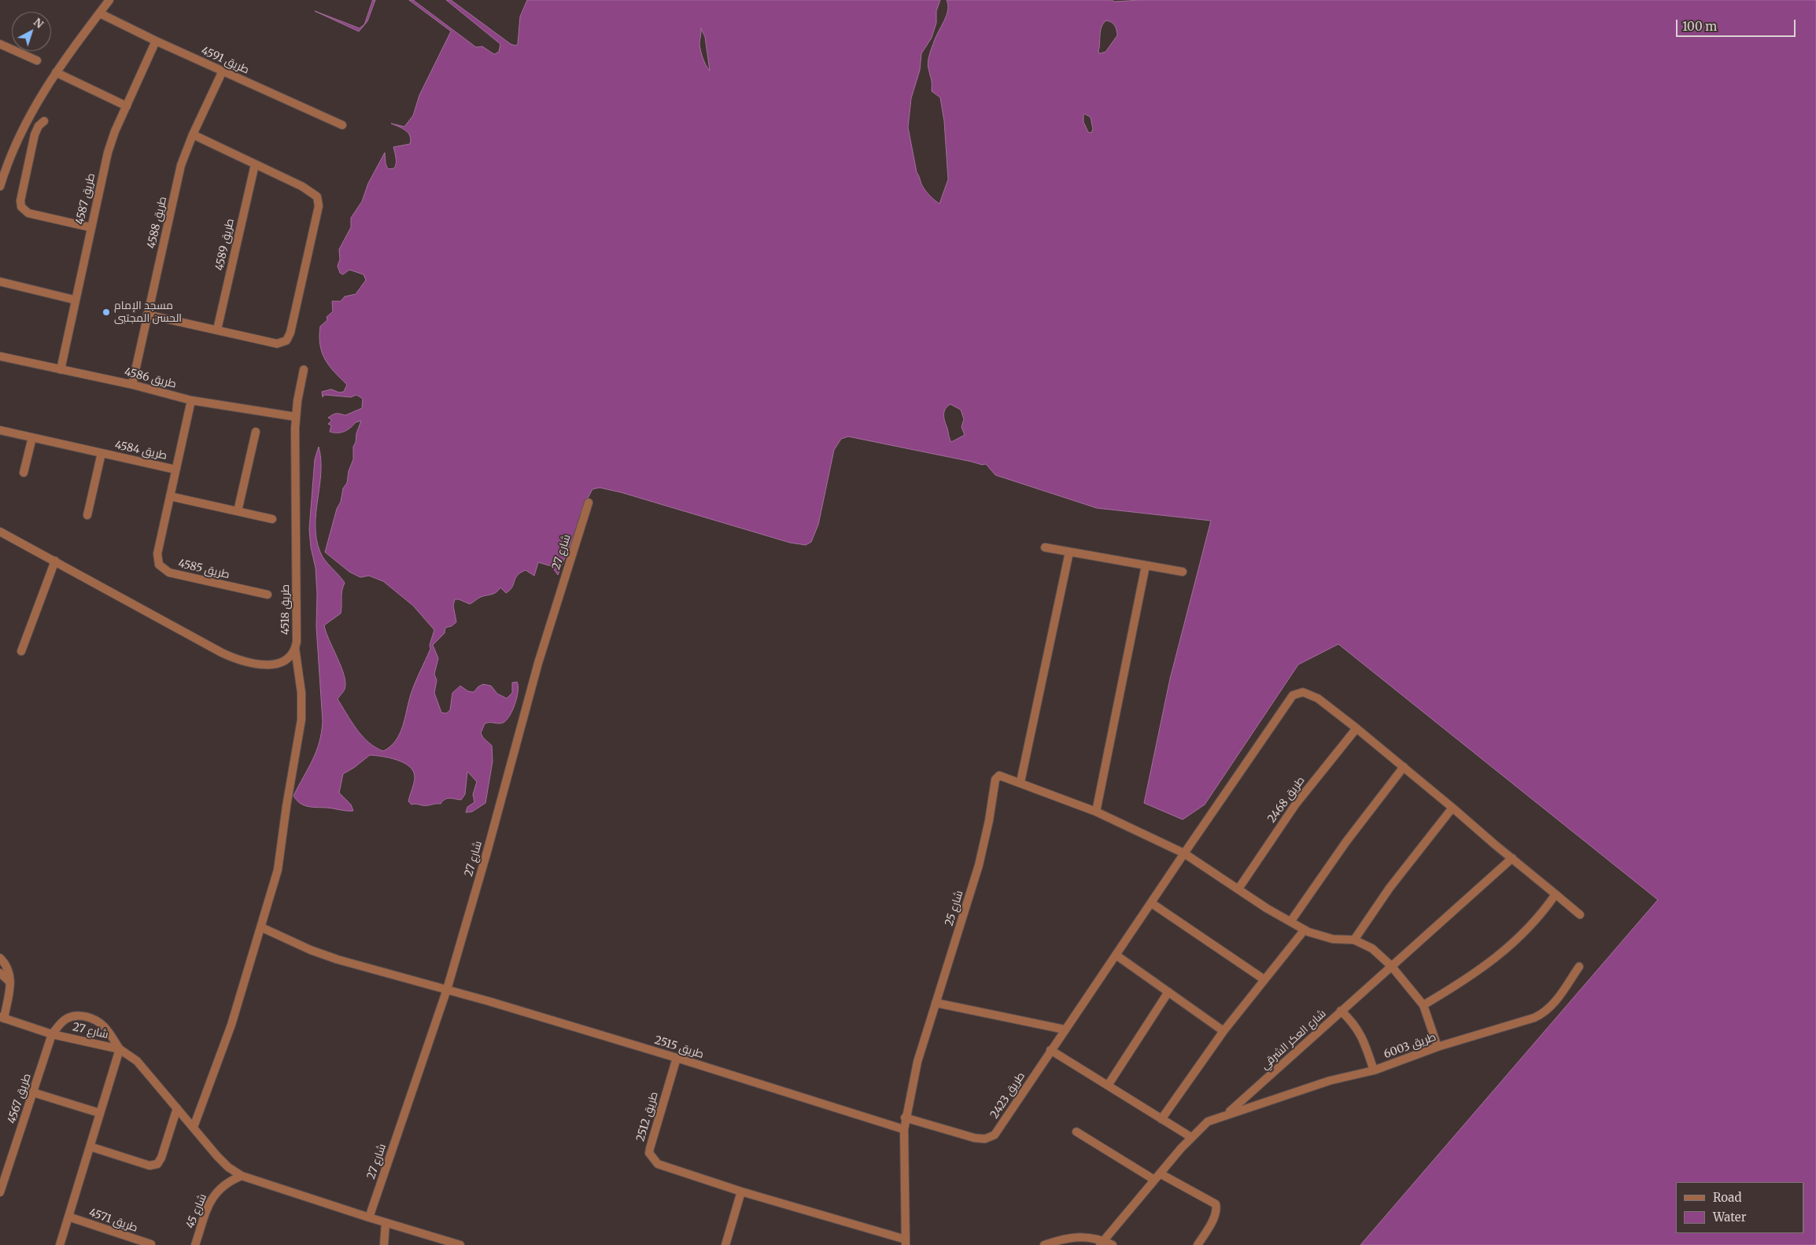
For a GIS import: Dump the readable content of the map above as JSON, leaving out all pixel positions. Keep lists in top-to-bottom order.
{
  "streets": {
    "street": [
      "طريق 4591",
      "طريق 4587",
      "طريق 4588",
      "طريق 4589",
      "طريق 4586",
      "طريق 4584",
      "شارع 27",
      "طريق 4585",
      "طريق 4518",
      "طريق 2468",
      "شارع 25",
      "شارع العكر الشرقي",
      "طريق 6003",
      "طريق 2515",
      "طريق 2423",
      "طريق 4567",
      "طريق 2512",
      "شارع 45",
      "طريق 4571"
    ]
  },
  "crossings": [
    ["طريق 4591", "طريق 4587"],
    ["طريق 4591", "طريق 4588"],
    ["طريق 4587", "طريق 4586"],
    ["طريق 4588", "طريق 4586"],
    ["طريق 4586", "طريق 4585"],
    ["طريق 4586", "طريق 4518"],
    ["طريق 4584", "طريق 4585"],
    ["شارع 27", "طريق 2515"],
    ["شارع 27", "طريق 4567"],
    ["شارع 27", "شارع 45"],
    ["طريق 2468", "شارع 25"],
    ["طريق 2468", "طريق 2423"],
    ["شارع 25", "طريق 2515"],
    ["شارع 25", "طريق 2423"],
    ["شارع 25", "طريق 2512"],
    ["شارع العكر الشرقي", "طريق 6003"],
    ["طريق 2515", "طريق 2512"]
  ],
  "places": ["مسجد الإمام الحسن المجتبى"],
  "legend": ["Road", "Water"],
  "scale_bar": "100 m",
  "north": "top right"
}
